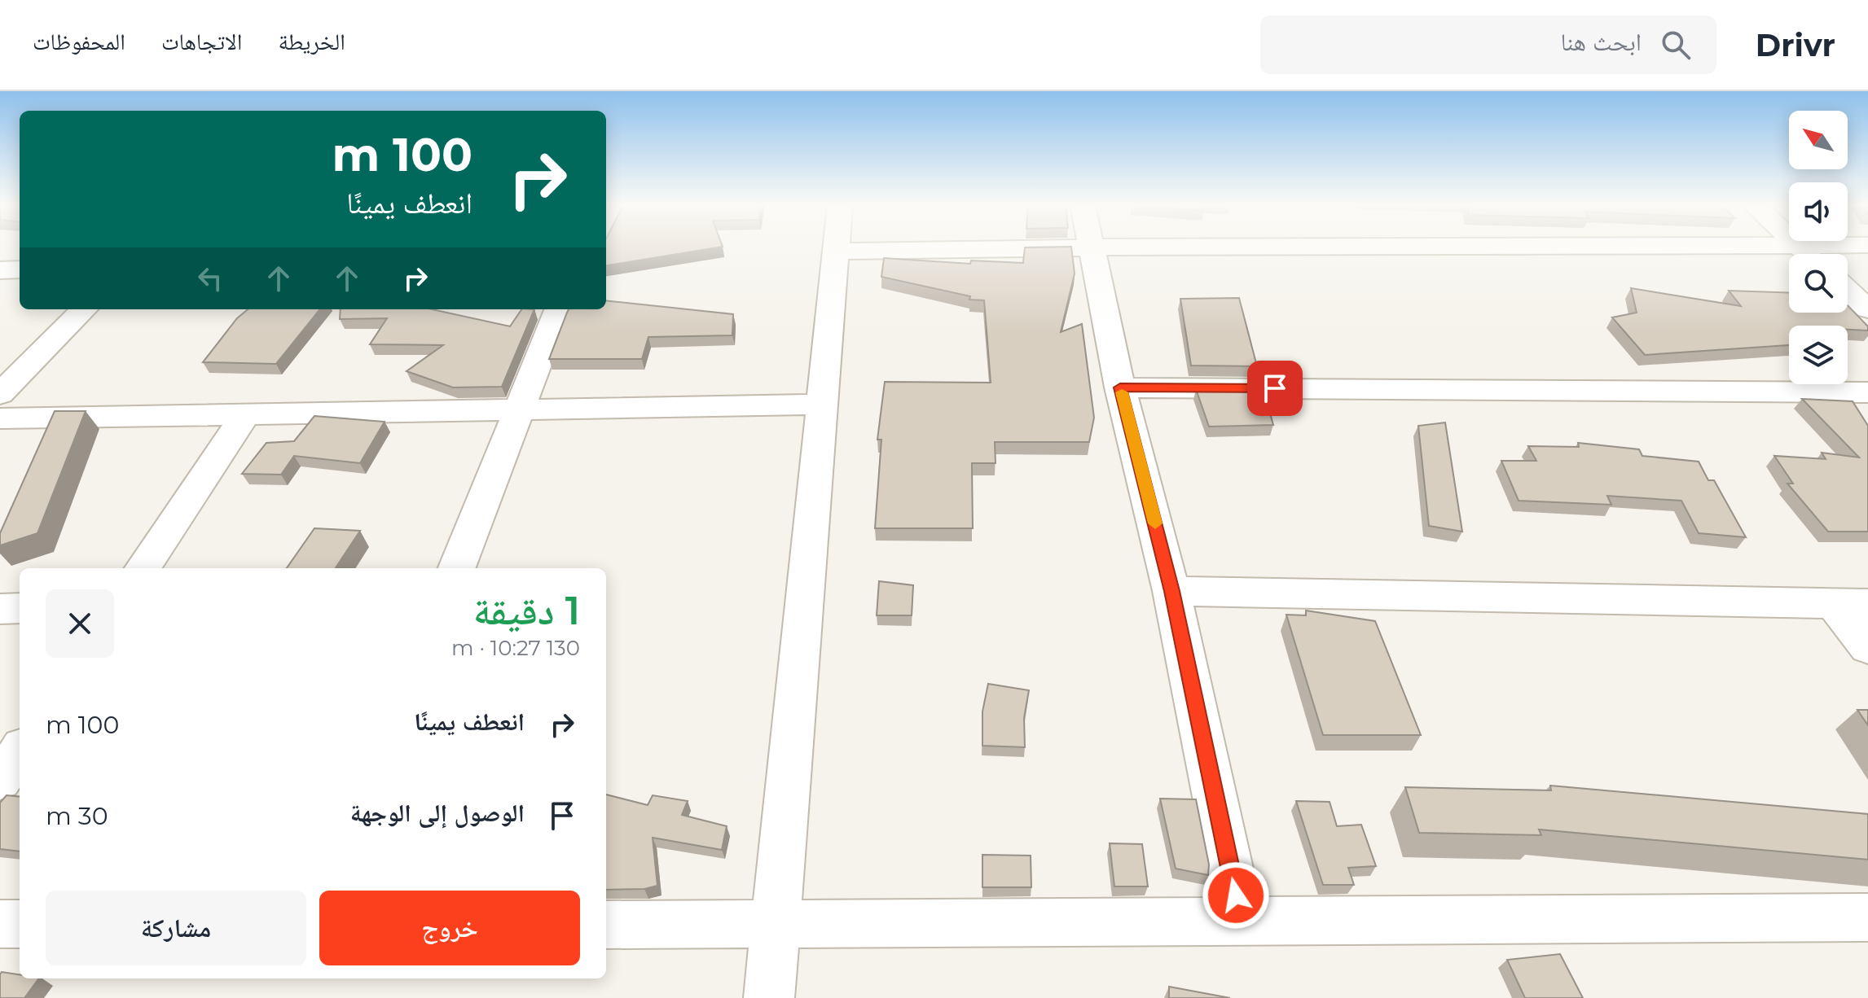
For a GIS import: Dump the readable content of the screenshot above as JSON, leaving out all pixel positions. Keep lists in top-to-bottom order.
{
  "north": "top left",
  "page": {
    "header": "Drivr",
    "search": "ابحث هنا",
    "nav": ["الخريطة", "الاتجاهات", "المحفوظات"],
    "turn": ["100 m", "انعطف يمينًا"],
    "heading": ["1 دقيقة", "130 m · 10:27"],
    "list": [
      {
        "name": "انعطف يمينًا",
        "value": "100 m"
      },
      {
        "name": "الوصول إلى الوجهة",
        "value": "30 m"
      }
    ],
    "buttons": ["خروج", "مشاركة"]
  }
}
